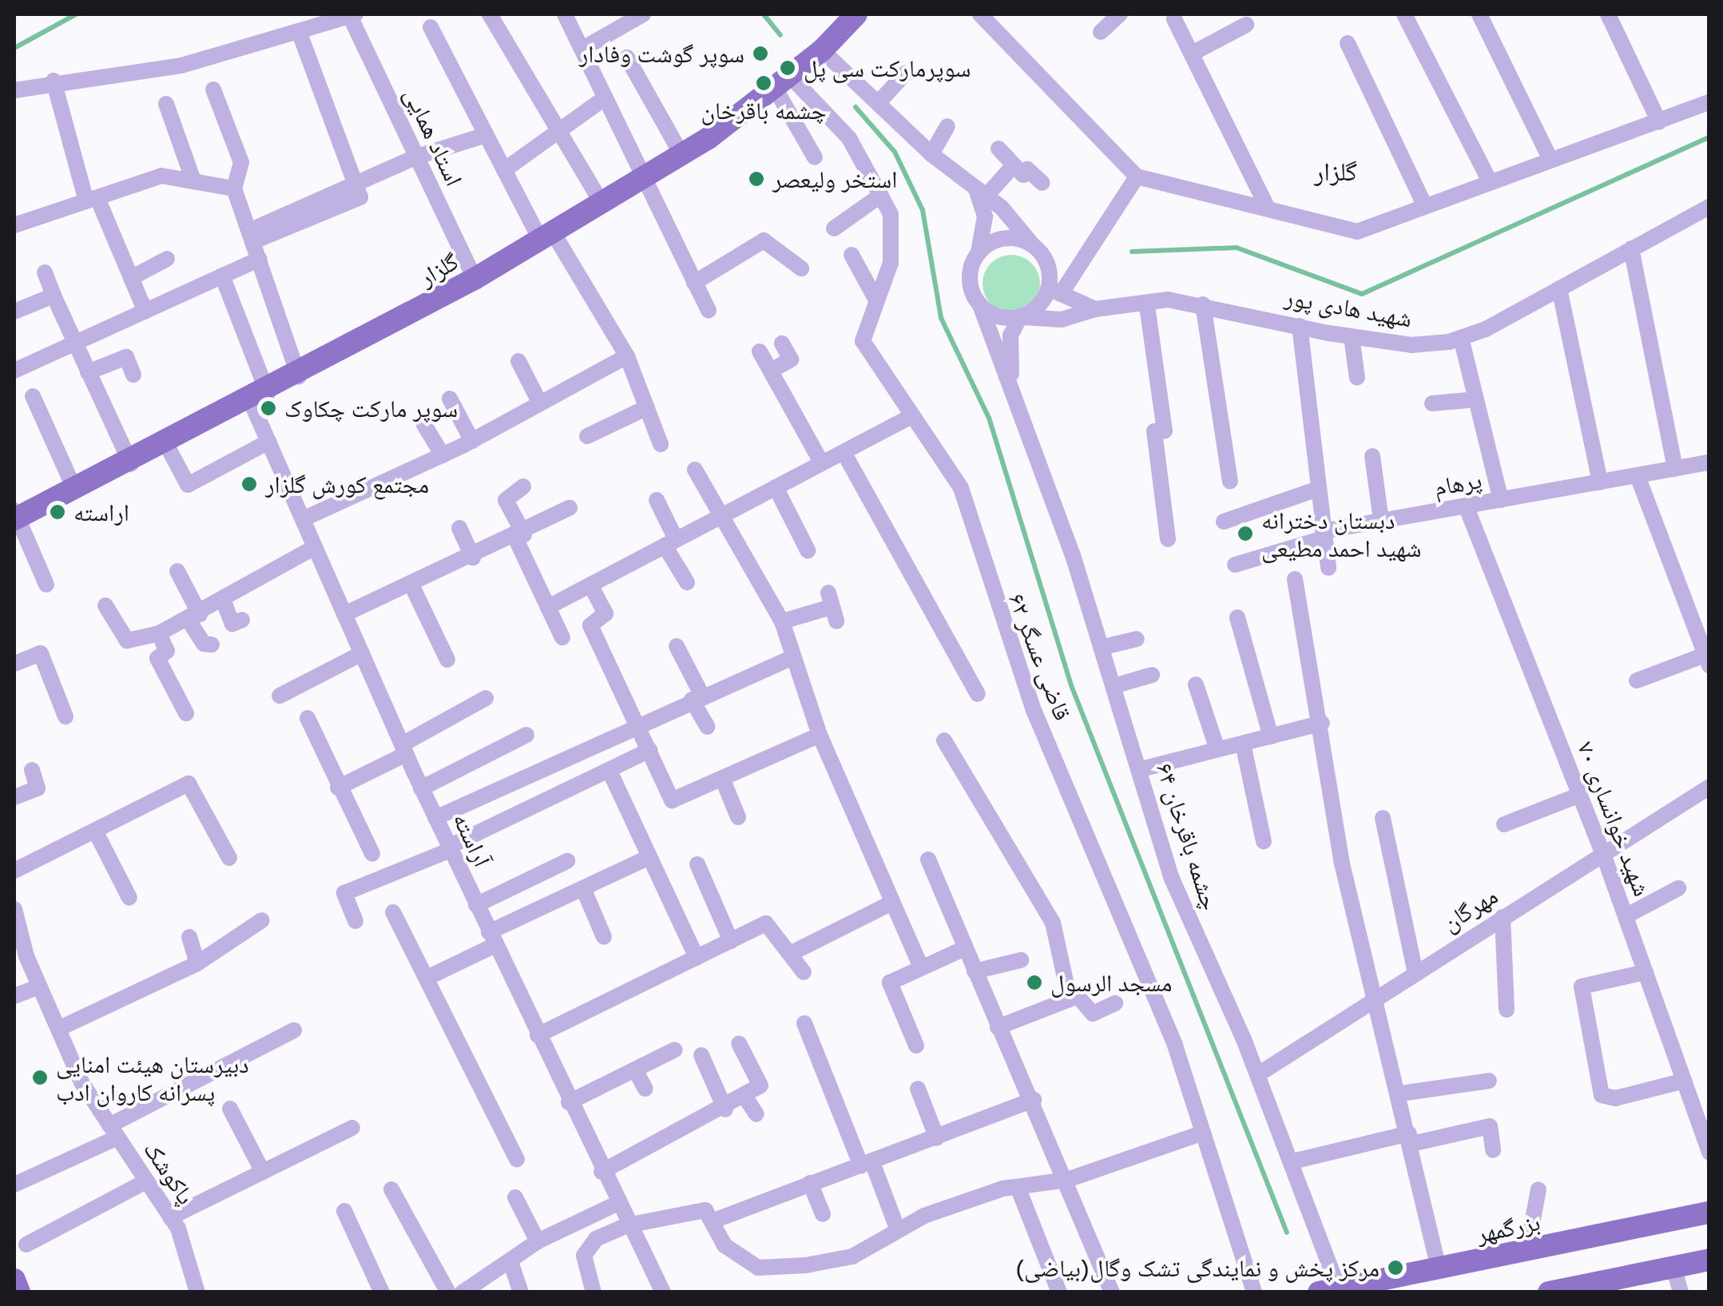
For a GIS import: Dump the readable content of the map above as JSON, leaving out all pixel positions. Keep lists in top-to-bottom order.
{
  "streets": {
    "main road": ["گلزار", "بزرگمهر"],
    "street": [
      "استاد همایی",
      "شهید هادی پور",
      "پرهام",
      "قاضی عسگر ۶۲",
      "شهید خوانساری ۷۰",
      "چشمه باقرخان ۶۴",
      "آراسته",
      "مهرگان",
      "پاکوشک"
    ]
  },
  "crossings": [
    ["استاد همایی", "گلزار"],
    ["گلزار", "قاضی عسگر ۶۲"],
    ["گلزار", "آراسته"],
    ["پرهام", "شهید خوانساری ۷۰"],
    ["شهید خوانساری ۷۰", "مهرگان"],
    ["چشمه باقرخان ۶۴", "مهرگان"],
    ["چشمه باقرخان ۶۴", "بزرگمهر"]
  ],
  "districts": ["گلزار"],
  "places": [
    "سوپر گوشت وفادار",
    "سوپرمارکت سی پل",
    "چشمه باقرخان",
    "استخر ولیعصر",
    "سوپر مارکت چکاوک",
    "مجتمع کورش گلزار",
    "اراسته",
    "دبستان دخترانه شهید احمد مطیعی",
    "مسجد الرسول",
    "دبیرستان هیئت امنایی پسرانه کاروان ادب",
    "مرکز پخش و نمایندگی تشک وگال(بیاضی)"
  ]
}
